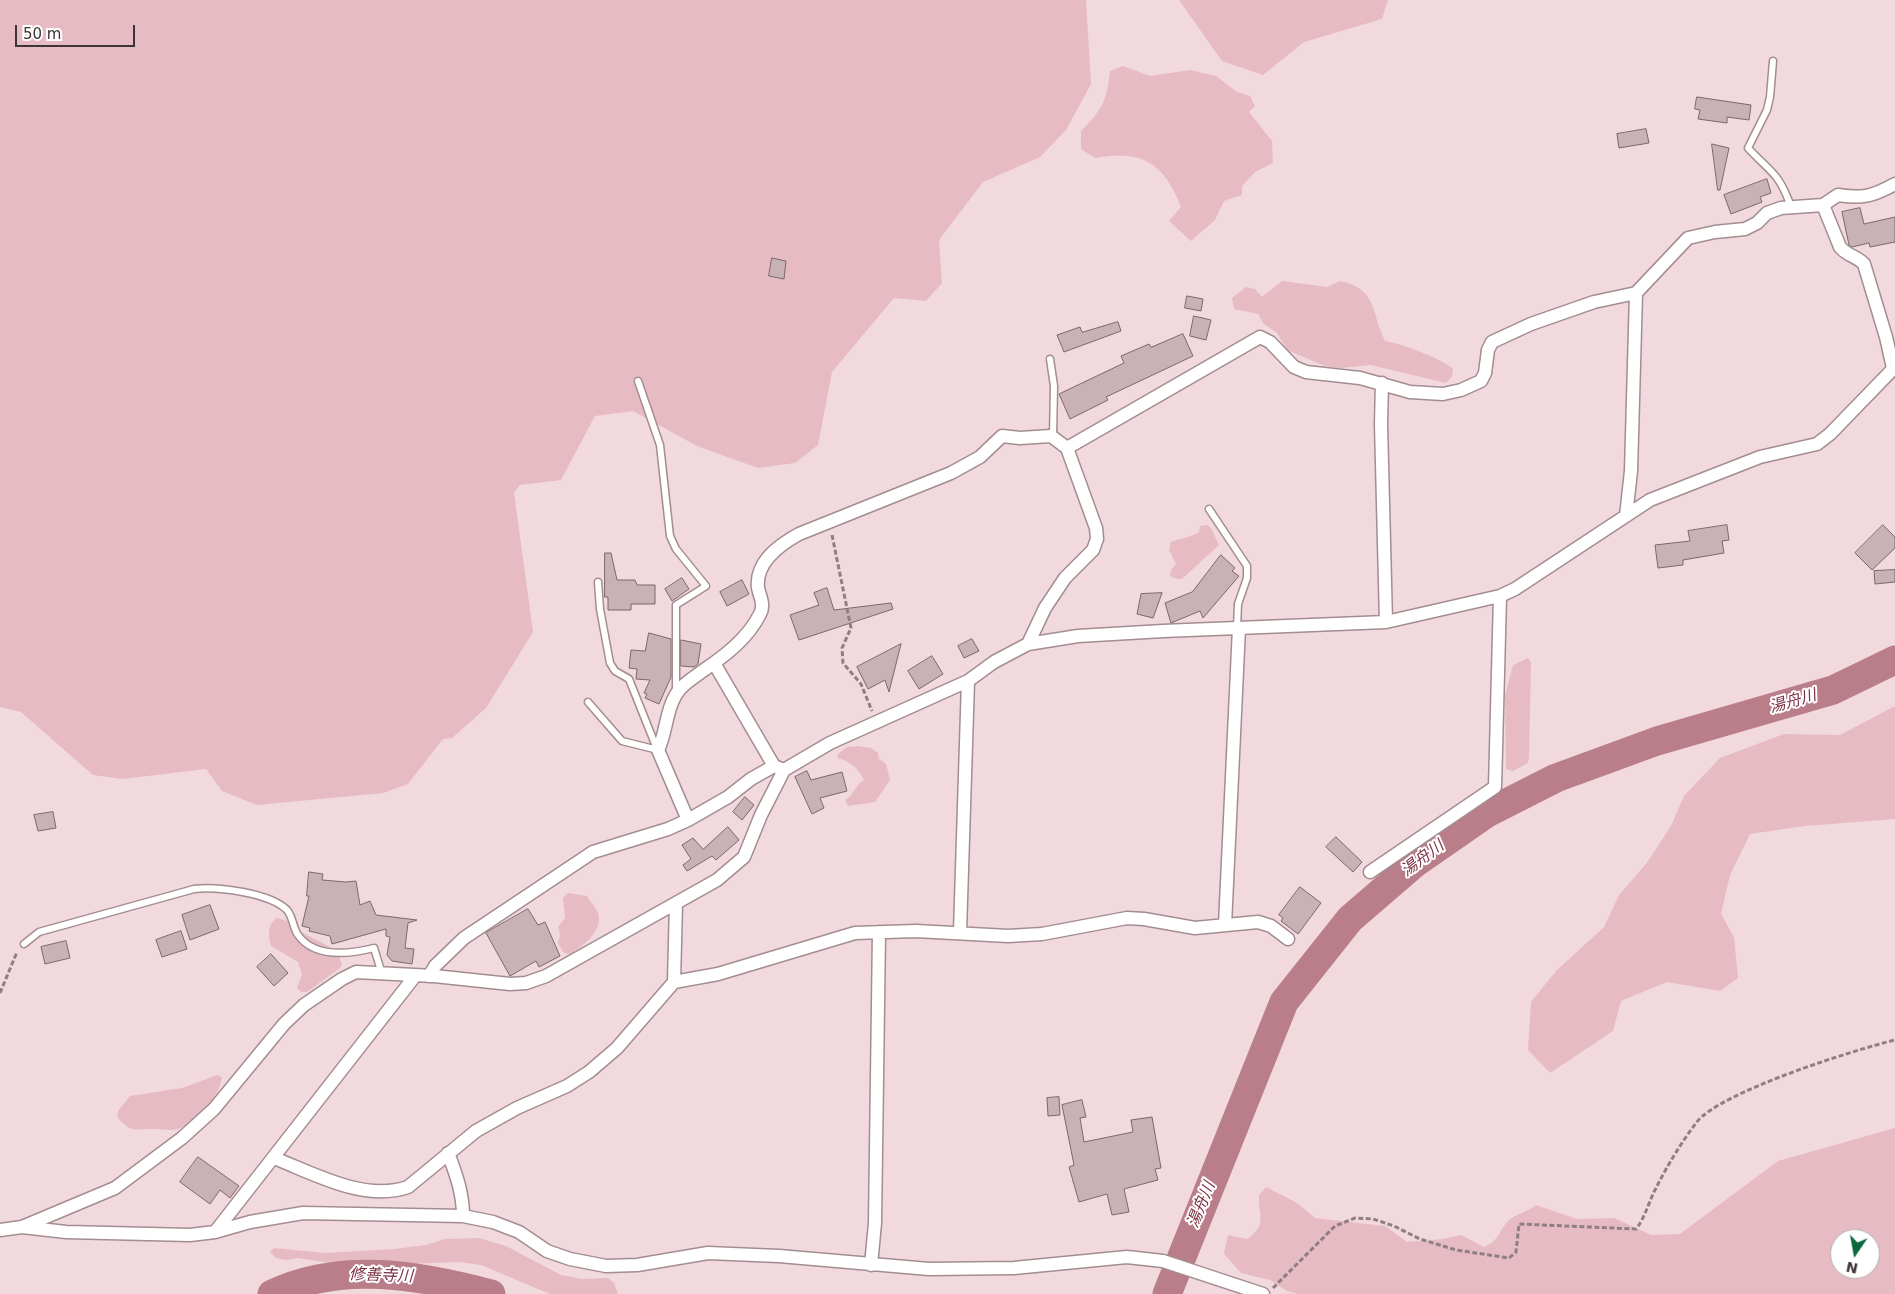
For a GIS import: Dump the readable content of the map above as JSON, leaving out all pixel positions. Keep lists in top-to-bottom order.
{
  "water": ["湯舟川", "修善寺川"],
  "scale_bar": "50 m",
  "north": "bottom"
}
